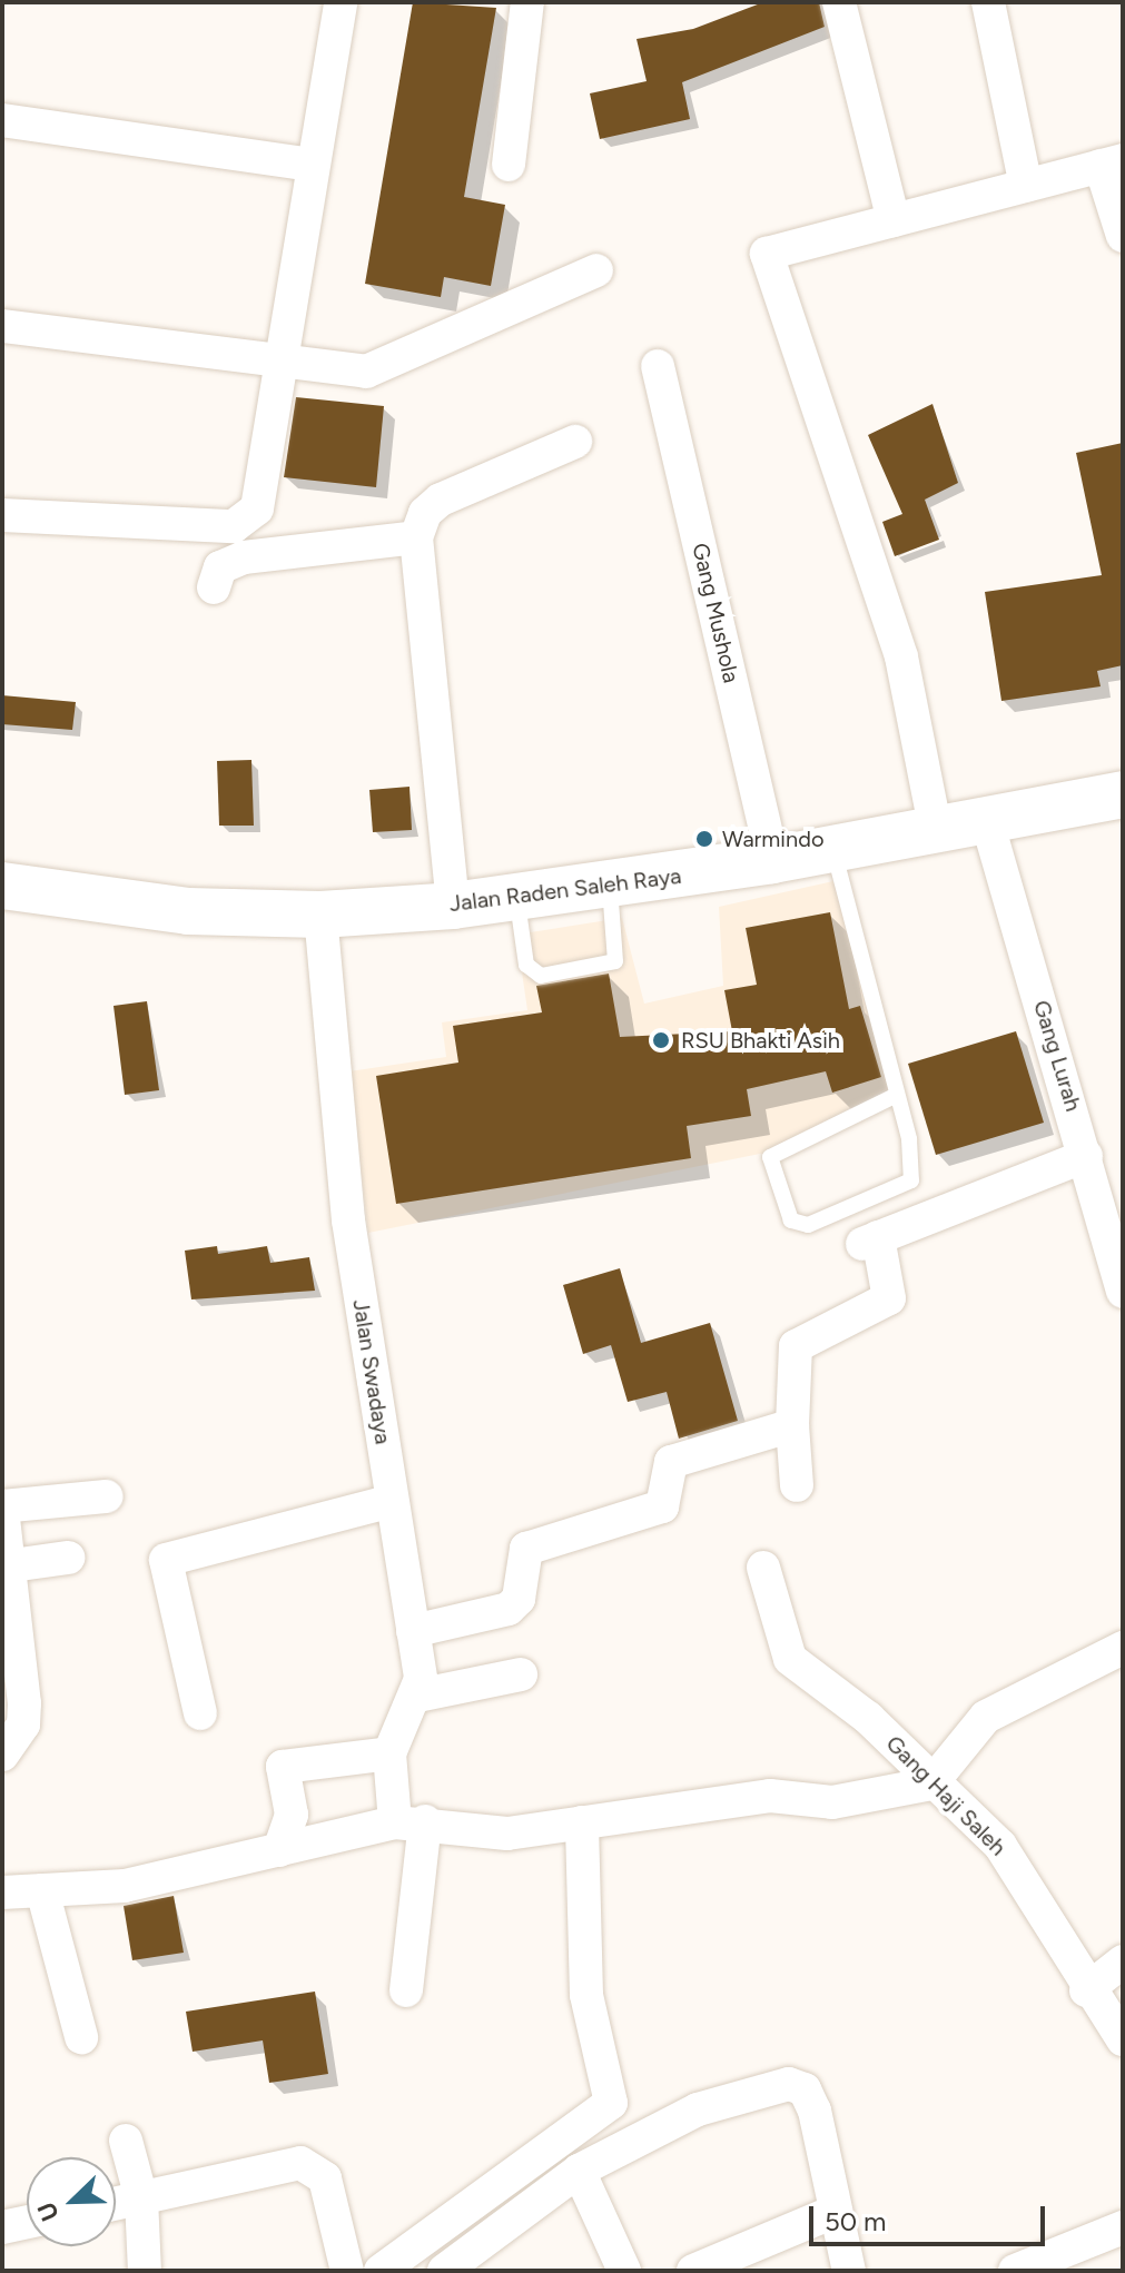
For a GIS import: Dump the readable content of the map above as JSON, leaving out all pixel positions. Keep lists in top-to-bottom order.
{
  "streets": {
    "main road": ["Jalan Raden Saleh Raya"],
    "street": [
      "Gang Mushola",
      "Gang Lurah",
      "Jalan Swadaya",
      "Gang Haji Saleh"
    ]
  },
  "crossings": [
    ["Gang Mushola", "Jalan Raden Saleh Raya"],
    ["Jalan Raden Saleh Raya", "Gang Lurah"],
    ["Jalan Raden Saleh Raya", "Jalan Swadaya"]
  ],
  "places": ["Warmindo", "RSU Bhakti Asih"],
  "scale_bar": "50 m",
  "north": "bottom left"
}
